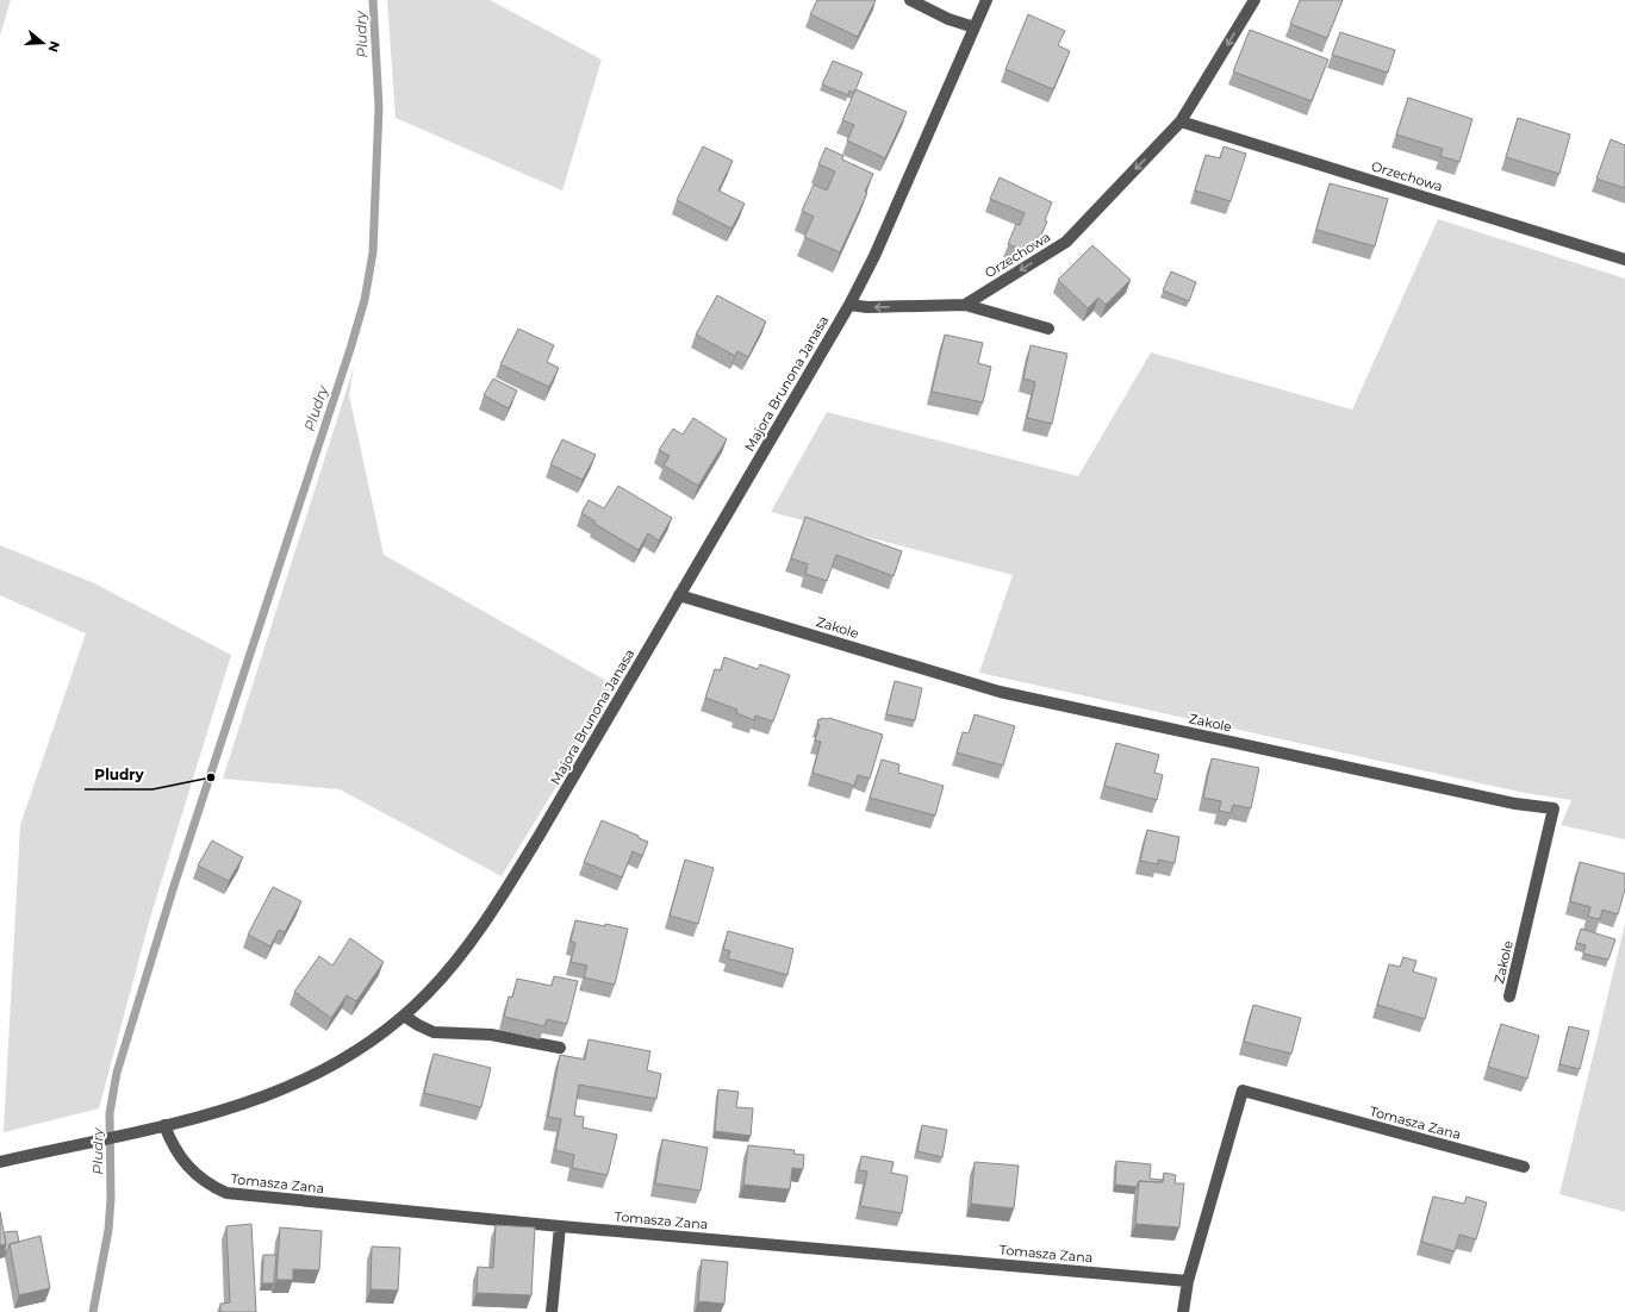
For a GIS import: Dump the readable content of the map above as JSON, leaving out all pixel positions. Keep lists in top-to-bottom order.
{
  "streets": {
    "street": [
      "Orzechowa",
      "Majora Brunona Janasa",
      "Zakole",
      "Tomasza Zana"
    ]
  },
  "crossings": [
    ["Majora Brunona Janasa", "Zakole"],
    ["Majora Brunona Janasa", "Tomasza Zana"]
  ],
  "one_way": ["Orzechowa"],
  "water": ["Pludry"],
  "places": ["Pludry"],
  "north": "right"
}
